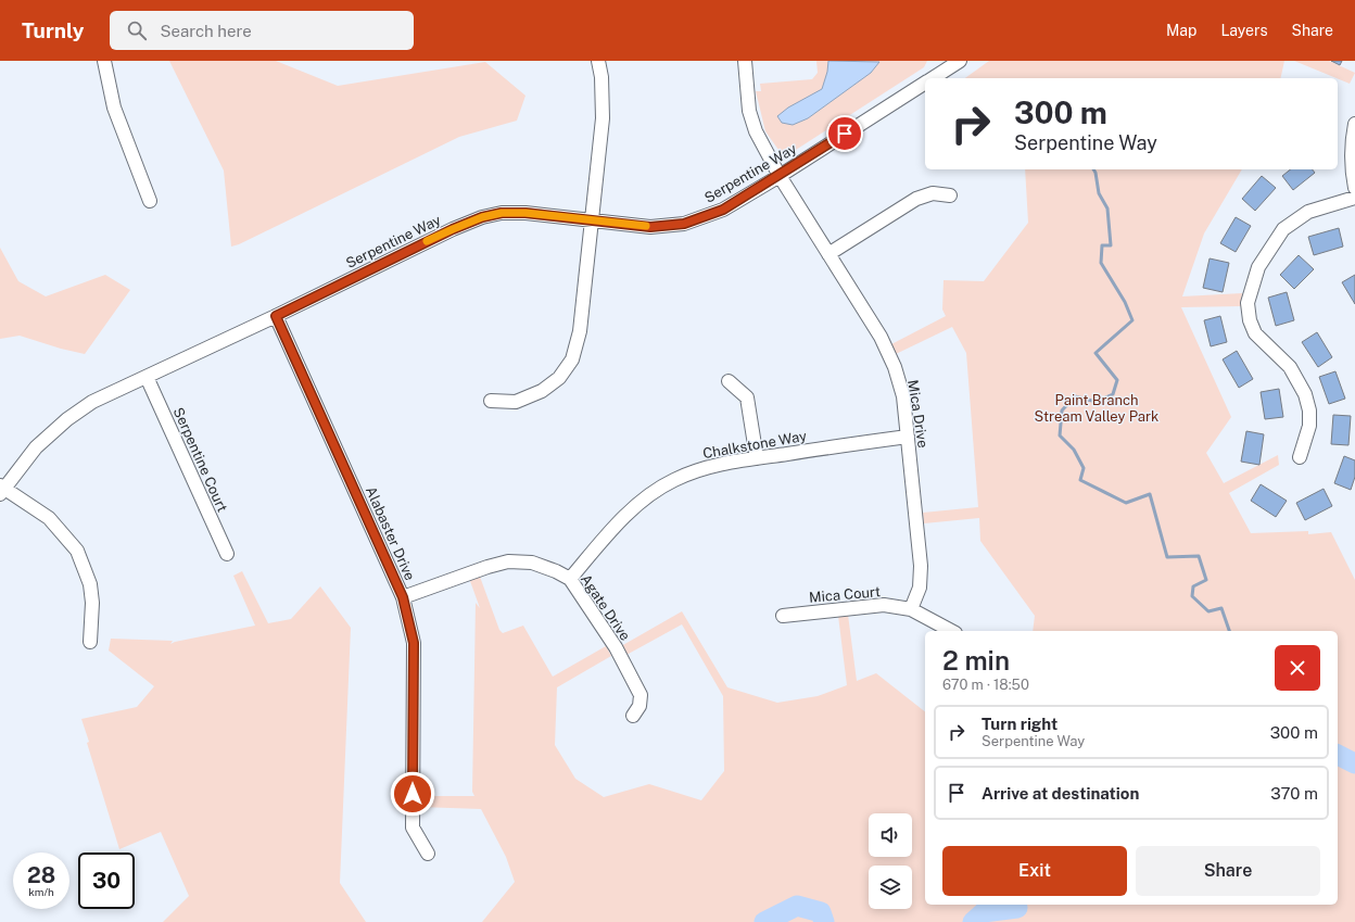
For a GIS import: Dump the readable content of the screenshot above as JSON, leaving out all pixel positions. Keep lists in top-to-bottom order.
{
  "streets": {
    "street": [
      "Serpentine Way",
      "Mica Drive",
      "Chalkstone Way",
      "Serpentine Court",
      "Alabaster Drive",
      "Mica Court",
      "Agate Drive"
    ]
  },
  "crossings": [
    ["Serpentine Way", "Mica Drive"],
    ["Serpentine Way", "Serpentine Court"],
    ["Serpentine Way", "Alabaster Drive"],
    ["Mica Drive", "Chalkstone Way"],
    ["Mica Drive", "Mica Court"],
    ["Chalkstone Way", "Agate Drive"],
    ["Alabaster Drive", "Agate Drive"]
  ],
  "parks": ["Paint Branch Stream Valley Park"],
  "page": {
    "header": "Turnly",
    "search": "Search here",
    "nav": ["Map", "Layers", "Share"],
    "turn": ["300 m", "Serpentine Way"],
    "heading": ["2 min", "670 m · 18:50"],
    "list": [
      {
        "name": "Turn right",
        "note": "Serpentine Way",
        "value": "300 m"
      },
      {
        "name": "Arrive at destination",
        "value": "370 m"
      }
    ],
    "buttons": ["Exit", "Share"],
    "speed": "28 km/h",
    "limit": "30"
  }
}
